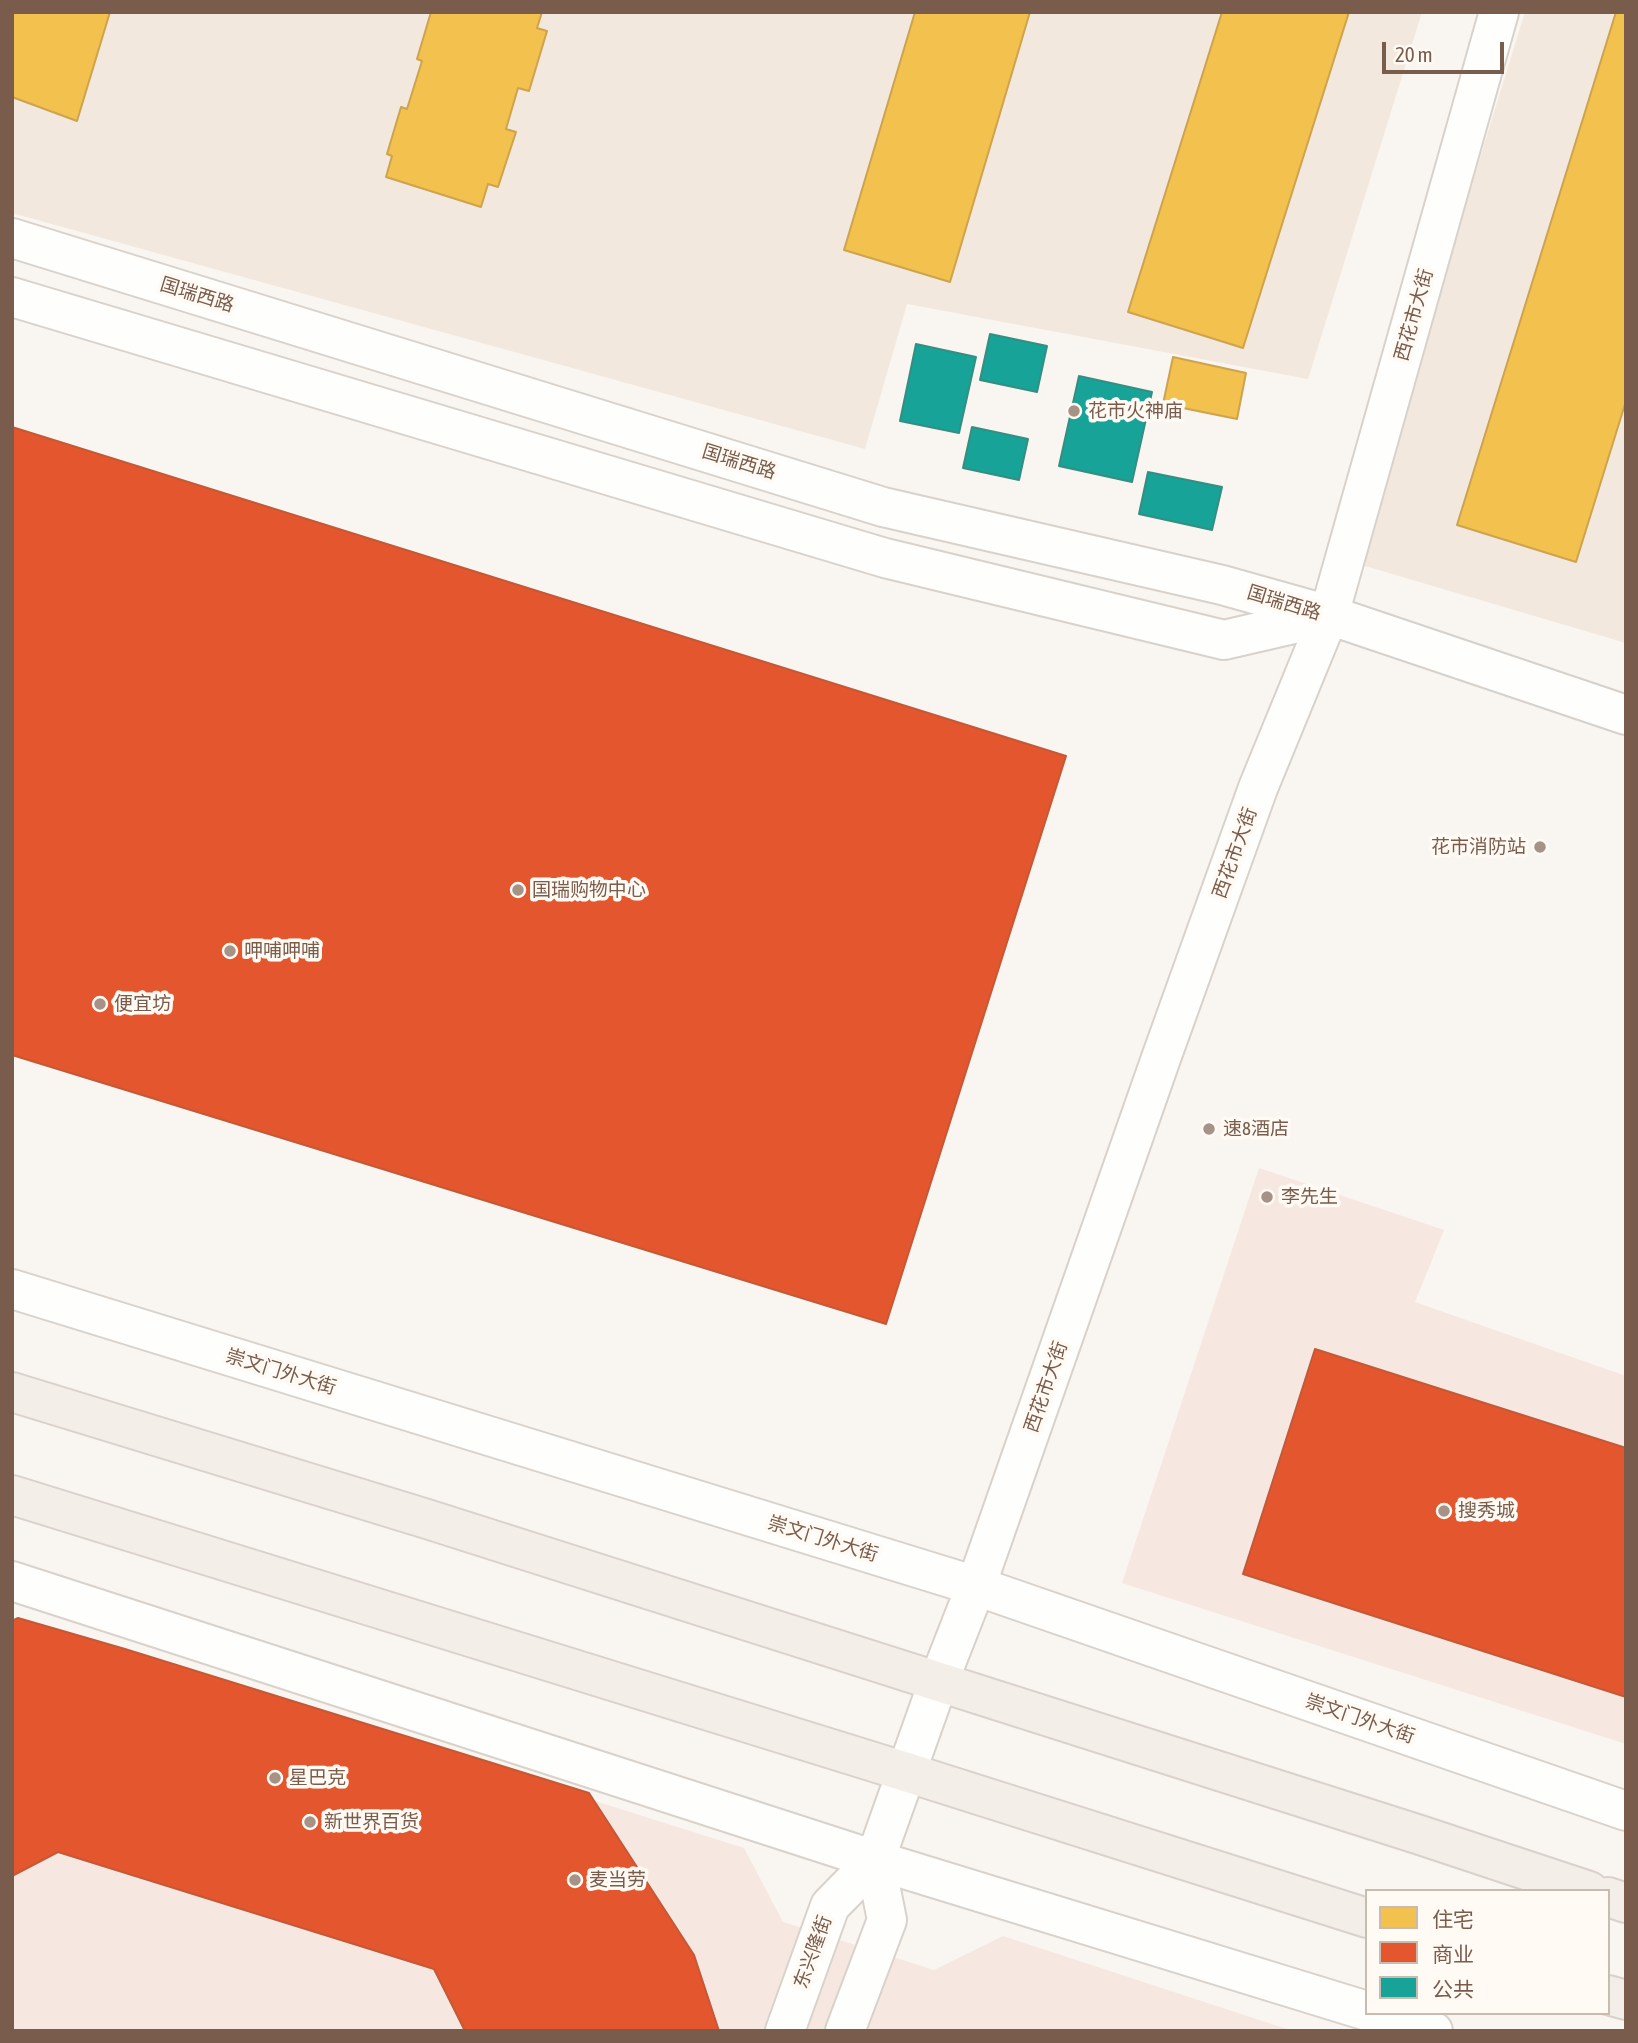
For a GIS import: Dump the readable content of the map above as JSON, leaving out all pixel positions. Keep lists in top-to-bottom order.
{
  "streets": {
    "street": [
      "国瑞西路",
      "西花市大街",
      "崇文门外大街",
      "东兴隆街"
    ]
  },
  "crossings": [
    ["国瑞西路", "西花市大街"],
    ["西花市大街", "崇文门外大街"],
    ["西花市大街", "东兴隆街"]
  ],
  "places": [
    "花市火神庙",
    "花市消防站",
    "国瑞购物中心",
    "呷哺呷哺",
    "便宜坊",
    "速8酒店",
    "李先生",
    "搜秀城",
    "星巴克",
    "新世界百货",
    "麦当劳"
  ],
  "legend": ["住宅", "商业", "公共"],
  "scale_bar": "20 m"
}
